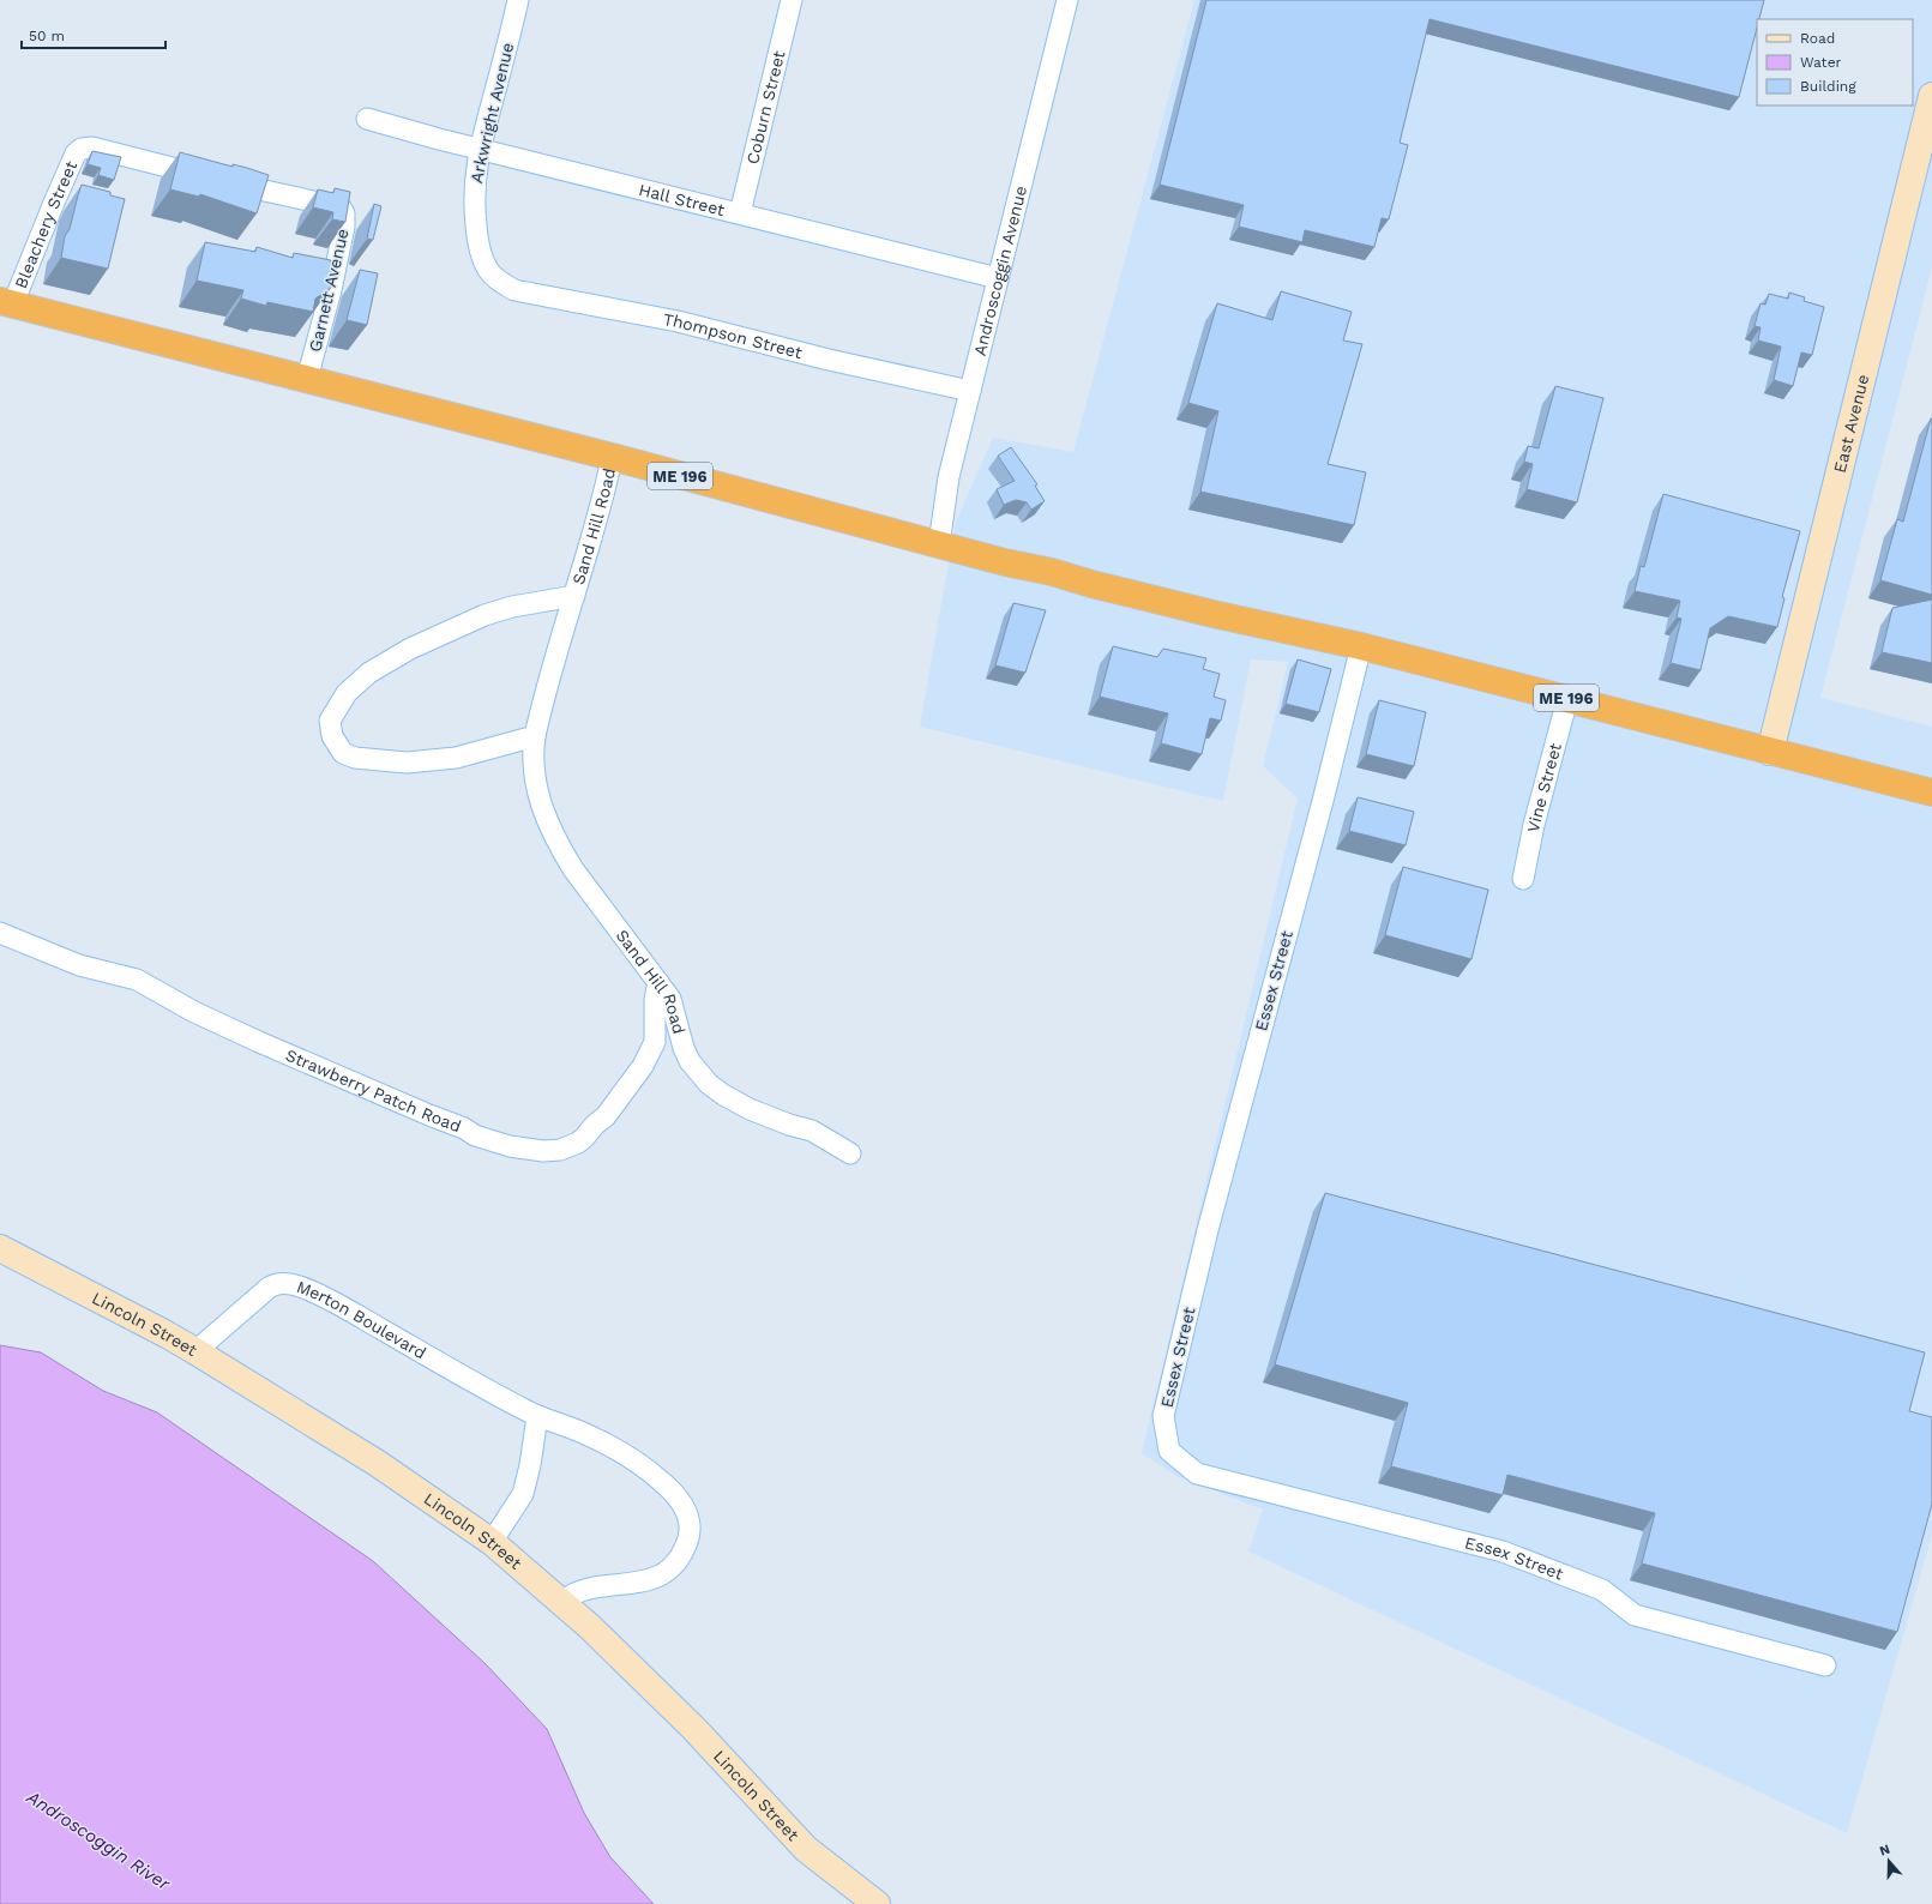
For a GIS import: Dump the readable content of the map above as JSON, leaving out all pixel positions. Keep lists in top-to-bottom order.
{
  "streets": {
    "highway": ["ME 196"],
    "main road": ["East Avenue", "Lincoln Street"],
    "street": [
      "Coburn Street",
      "Arkwright Avenue",
      "Hall Street",
      "Bleachery Street",
      "Androscoggin Avenue",
      "Garnett Avenue",
      "Thompson Street",
      "Sand Hill Road",
      "Vine Street",
      "Essex Street",
      "Strawberry Patch Road",
      "Merton Boulevard"
    ]
  },
  "crossings": [
    ["Coburn Street", "Hall Street"],
    ["Arkwright Avenue", "Hall Street"],
    ["Arkwright Avenue", "Thompson Street"],
    ["Hall Street", "Androscoggin Avenue"],
    ["Bleachery Street", "Garnett Avenue"],
    ["Bleachery Street", "ME 196"],
    ["Androscoggin Avenue", "Thompson Street"],
    ["Androscoggin Avenue", "ME 196"],
    ["Garnett Avenue", "ME 196"],
    ["East Avenue", "ME 196"],
    ["ME 196", "Sand Hill Road"],
    ["ME 196", "Vine Street"],
    ["ME 196", "Essex Street"],
    ["Sand Hill Road", "Strawberry Patch Road"],
    ["Merton Boulevard", "Lincoln Street"]
  ],
  "water": ["Androscoggin River"],
  "legend": ["Road", "Water", "Building"],
  "scale_bar": "50 m",
  "north": "top"
}
